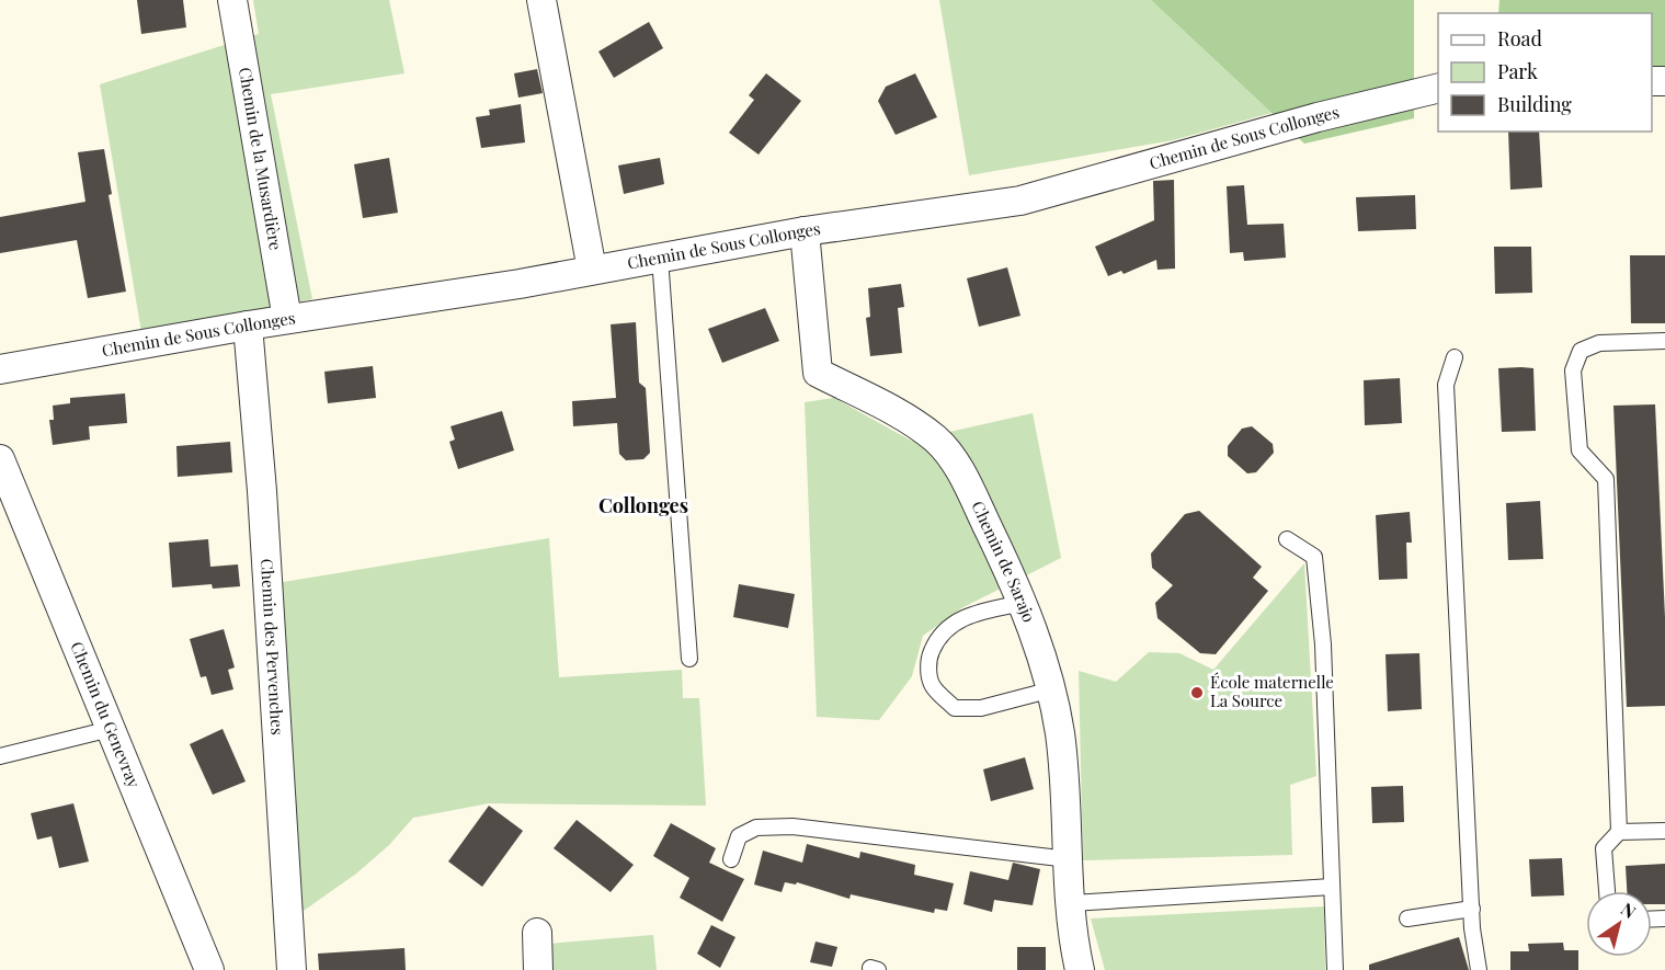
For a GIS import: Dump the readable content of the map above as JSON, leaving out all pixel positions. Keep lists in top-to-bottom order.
{
  "streets": {
    "street": [
      "Chemin de Sous Collonges",
      "Chemin de la Musardière",
      "Chemin de Sarajo",
      "Chemin des Pervenches",
      "Chemin du Genevray"
    ]
  },
  "crossings": [
    ["Chemin de Sous Collonges", "Chemin de la Musardière"],
    ["Chemin de Sous Collonges", "Chemin de Sarajo"],
    ["Chemin de Sous Collonges", "Chemin des Pervenches"]
  ],
  "districts": ["Collonges"],
  "places": ["École maternelle La Source"],
  "legend": ["Road", "Park", "Building"],
  "north": "top right"
}
